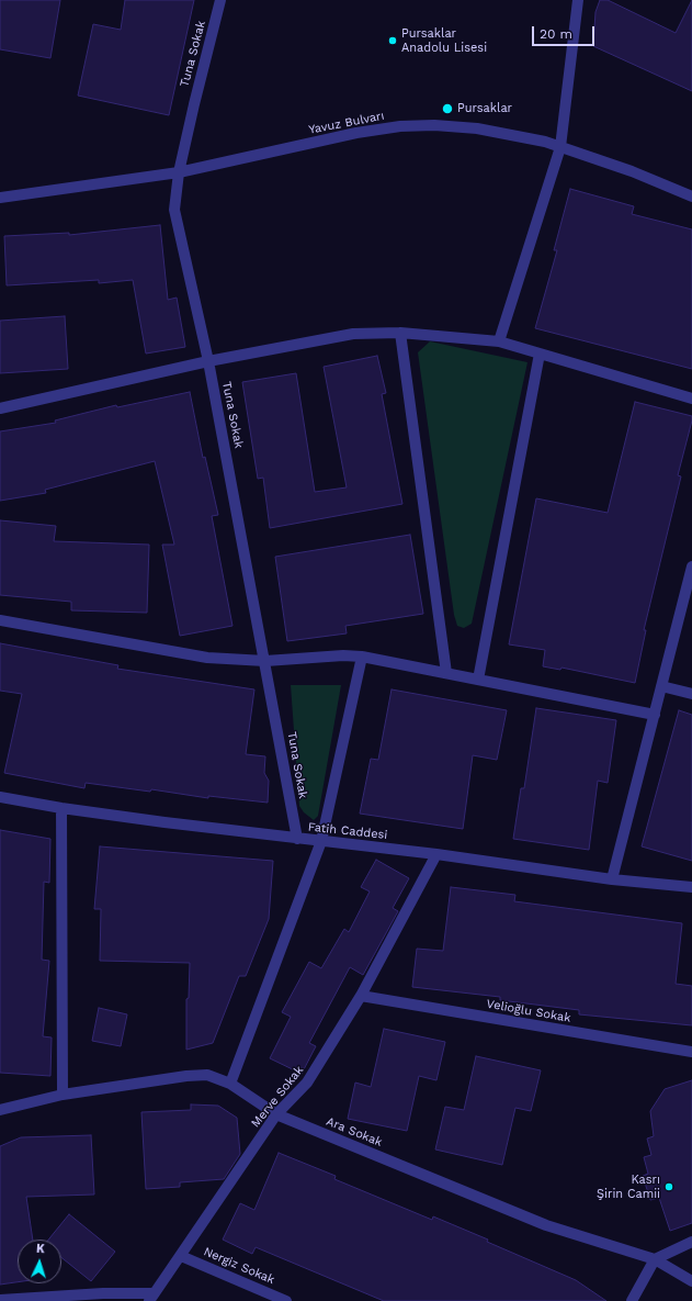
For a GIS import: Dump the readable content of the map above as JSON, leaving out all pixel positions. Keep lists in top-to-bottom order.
{
  "streets": {
    "street": [
      "Tuna Sokak",
      "Yavuz Bulvarı",
      "Fatih Caddesi",
      "Velioğlu Sokak",
      "Merve Sokak",
      "Ara Sokak",
      "Nergiz Sokak"
    ]
  },
  "crossings": [
    ["Tuna Sokak", "Yavuz Bulvarı"],
    ["Tuna Sokak", "Fatih Caddesi"],
    ["Fatih Caddesi", "Merve Sokak"],
    ["Velioğlu Sokak", "Merve Sokak"],
    ["Merve Sokak", "Ara Sokak"],
    ["Merve Sokak", "Nergiz Sokak"]
  ],
  "places": ["Pursaklar Anadolu Lisesi", "Pursaklar", "Kasrı Şirin Camii"],
  "scale_bar": "20 m",
  "north": "top"
}
